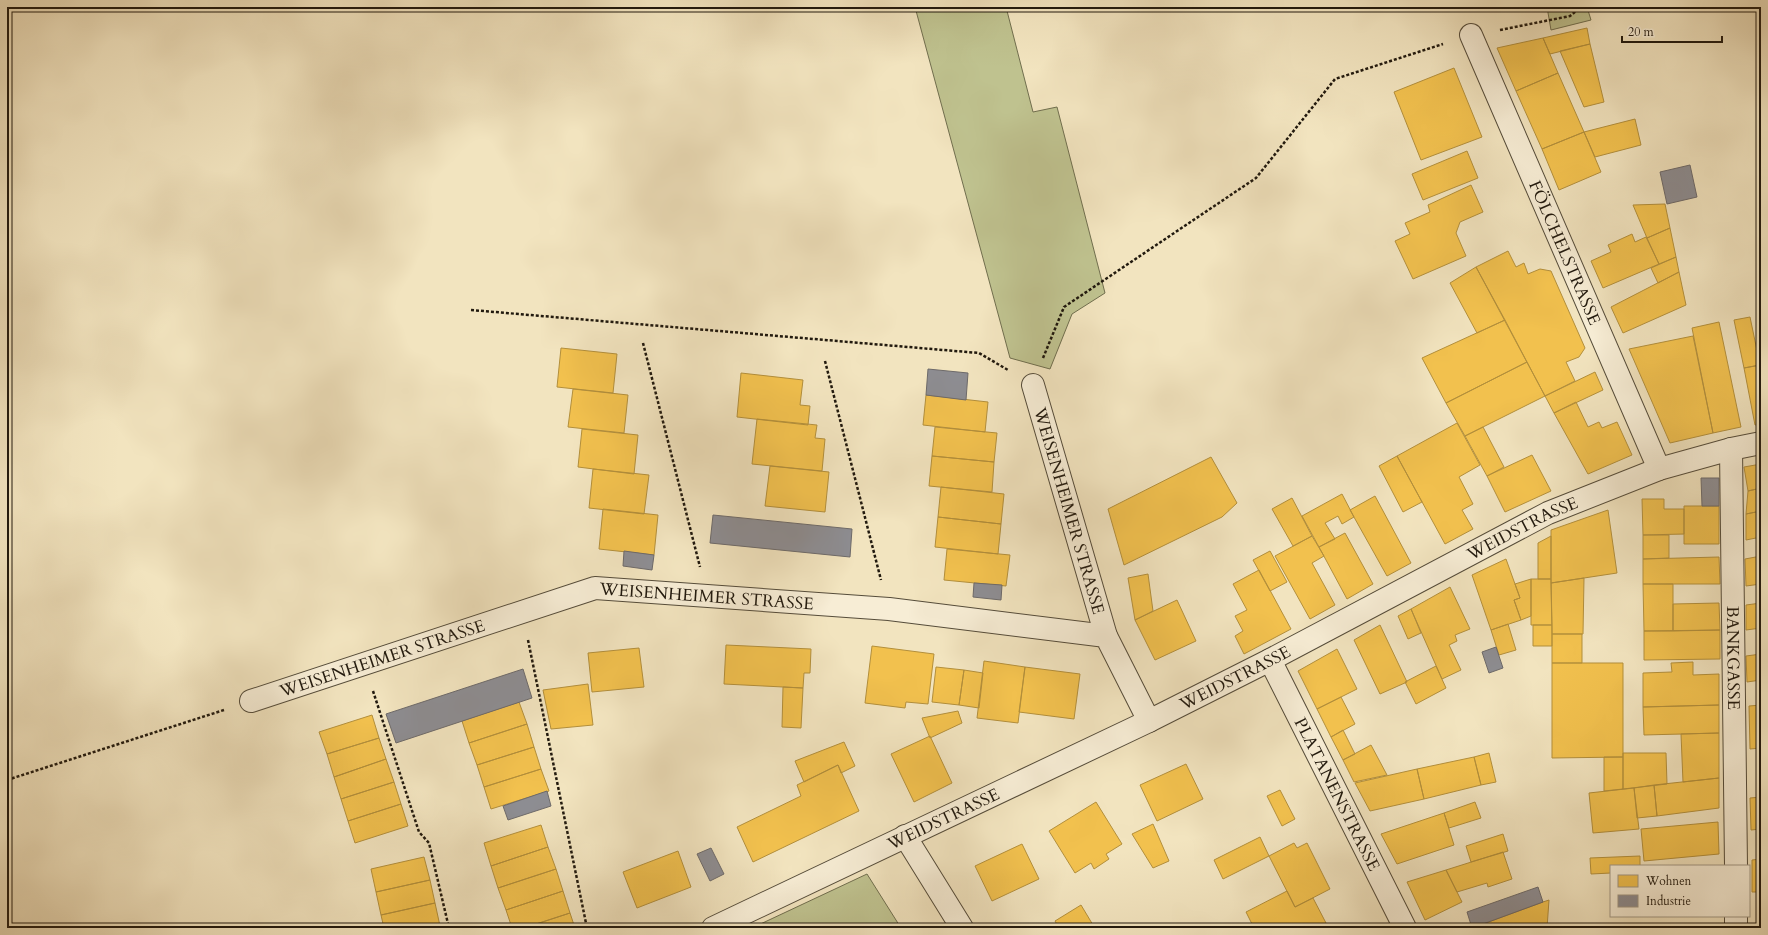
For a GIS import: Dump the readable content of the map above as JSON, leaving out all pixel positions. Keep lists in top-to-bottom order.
{
  "streets": {
    "street": [
      "FÖLCHELSTRASSE",
      "WEISENHEIMER STRASSE",
      "WEIDSTRASSE",
      "BANKGASSE",
      "PLATANENSTRASSE"
    ]
  },
  "crossings": [
    ["FÖLCHELSTRASSE", "WEIDSTRASSE"],
    ["WEISENHEIMER STRASSE", "WEIDSTRASSE"],
    ["WEIDSTRASSE", "BANKGASSE"],
    ["WEIDSTRASSE", "PLATANENSTRASSE"]
  ],
  "legend": ["Wohnen", "Industrie"],
  "scale_bar": "20 m"
}
